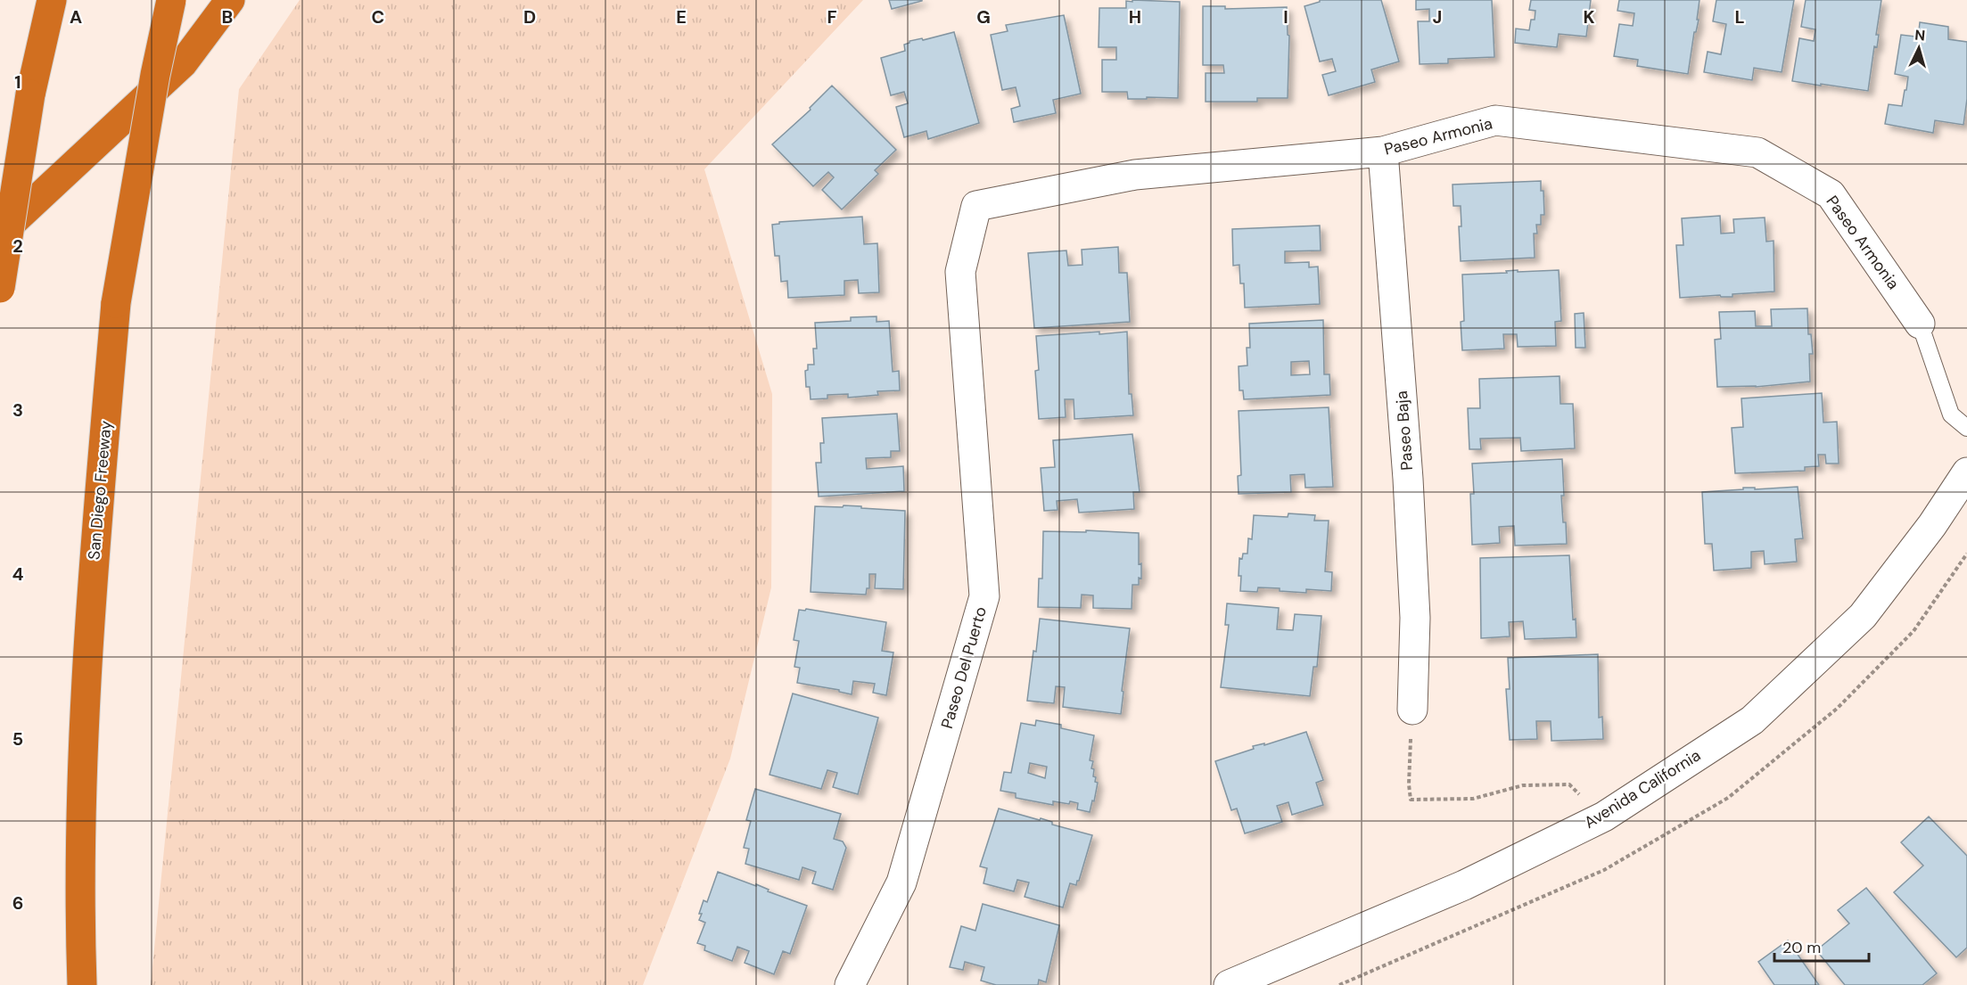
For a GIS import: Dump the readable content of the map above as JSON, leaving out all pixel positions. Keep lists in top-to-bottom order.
{
  "streets": {
    "highway": ["San Diego Freeway"],
    "street": [
      "Paseo Armonia",
      "Paseo Baja",
      "Paseo Del Puerto",
      "Avenida California"
    ]
  },
  "crossings": [
    ["Paseo Armonia", "Paseo Baja"],
    ["Paseo Armonia", "Paseo Del Puerto"]
  ],
  "scale_bar": "20 m",
  "north": "top",
  "grid": {
    "columns": [
      "A",
      "B",
      "C",
      "D",
      "E",
      "F",
      "G",
      "H",
      "I",
      "J",
      "K",
      "L"
    ],
    "rows": [
      "1",
      "2",
      "3",
      "4",
      "5",
      "6"
    ]
  }
}
